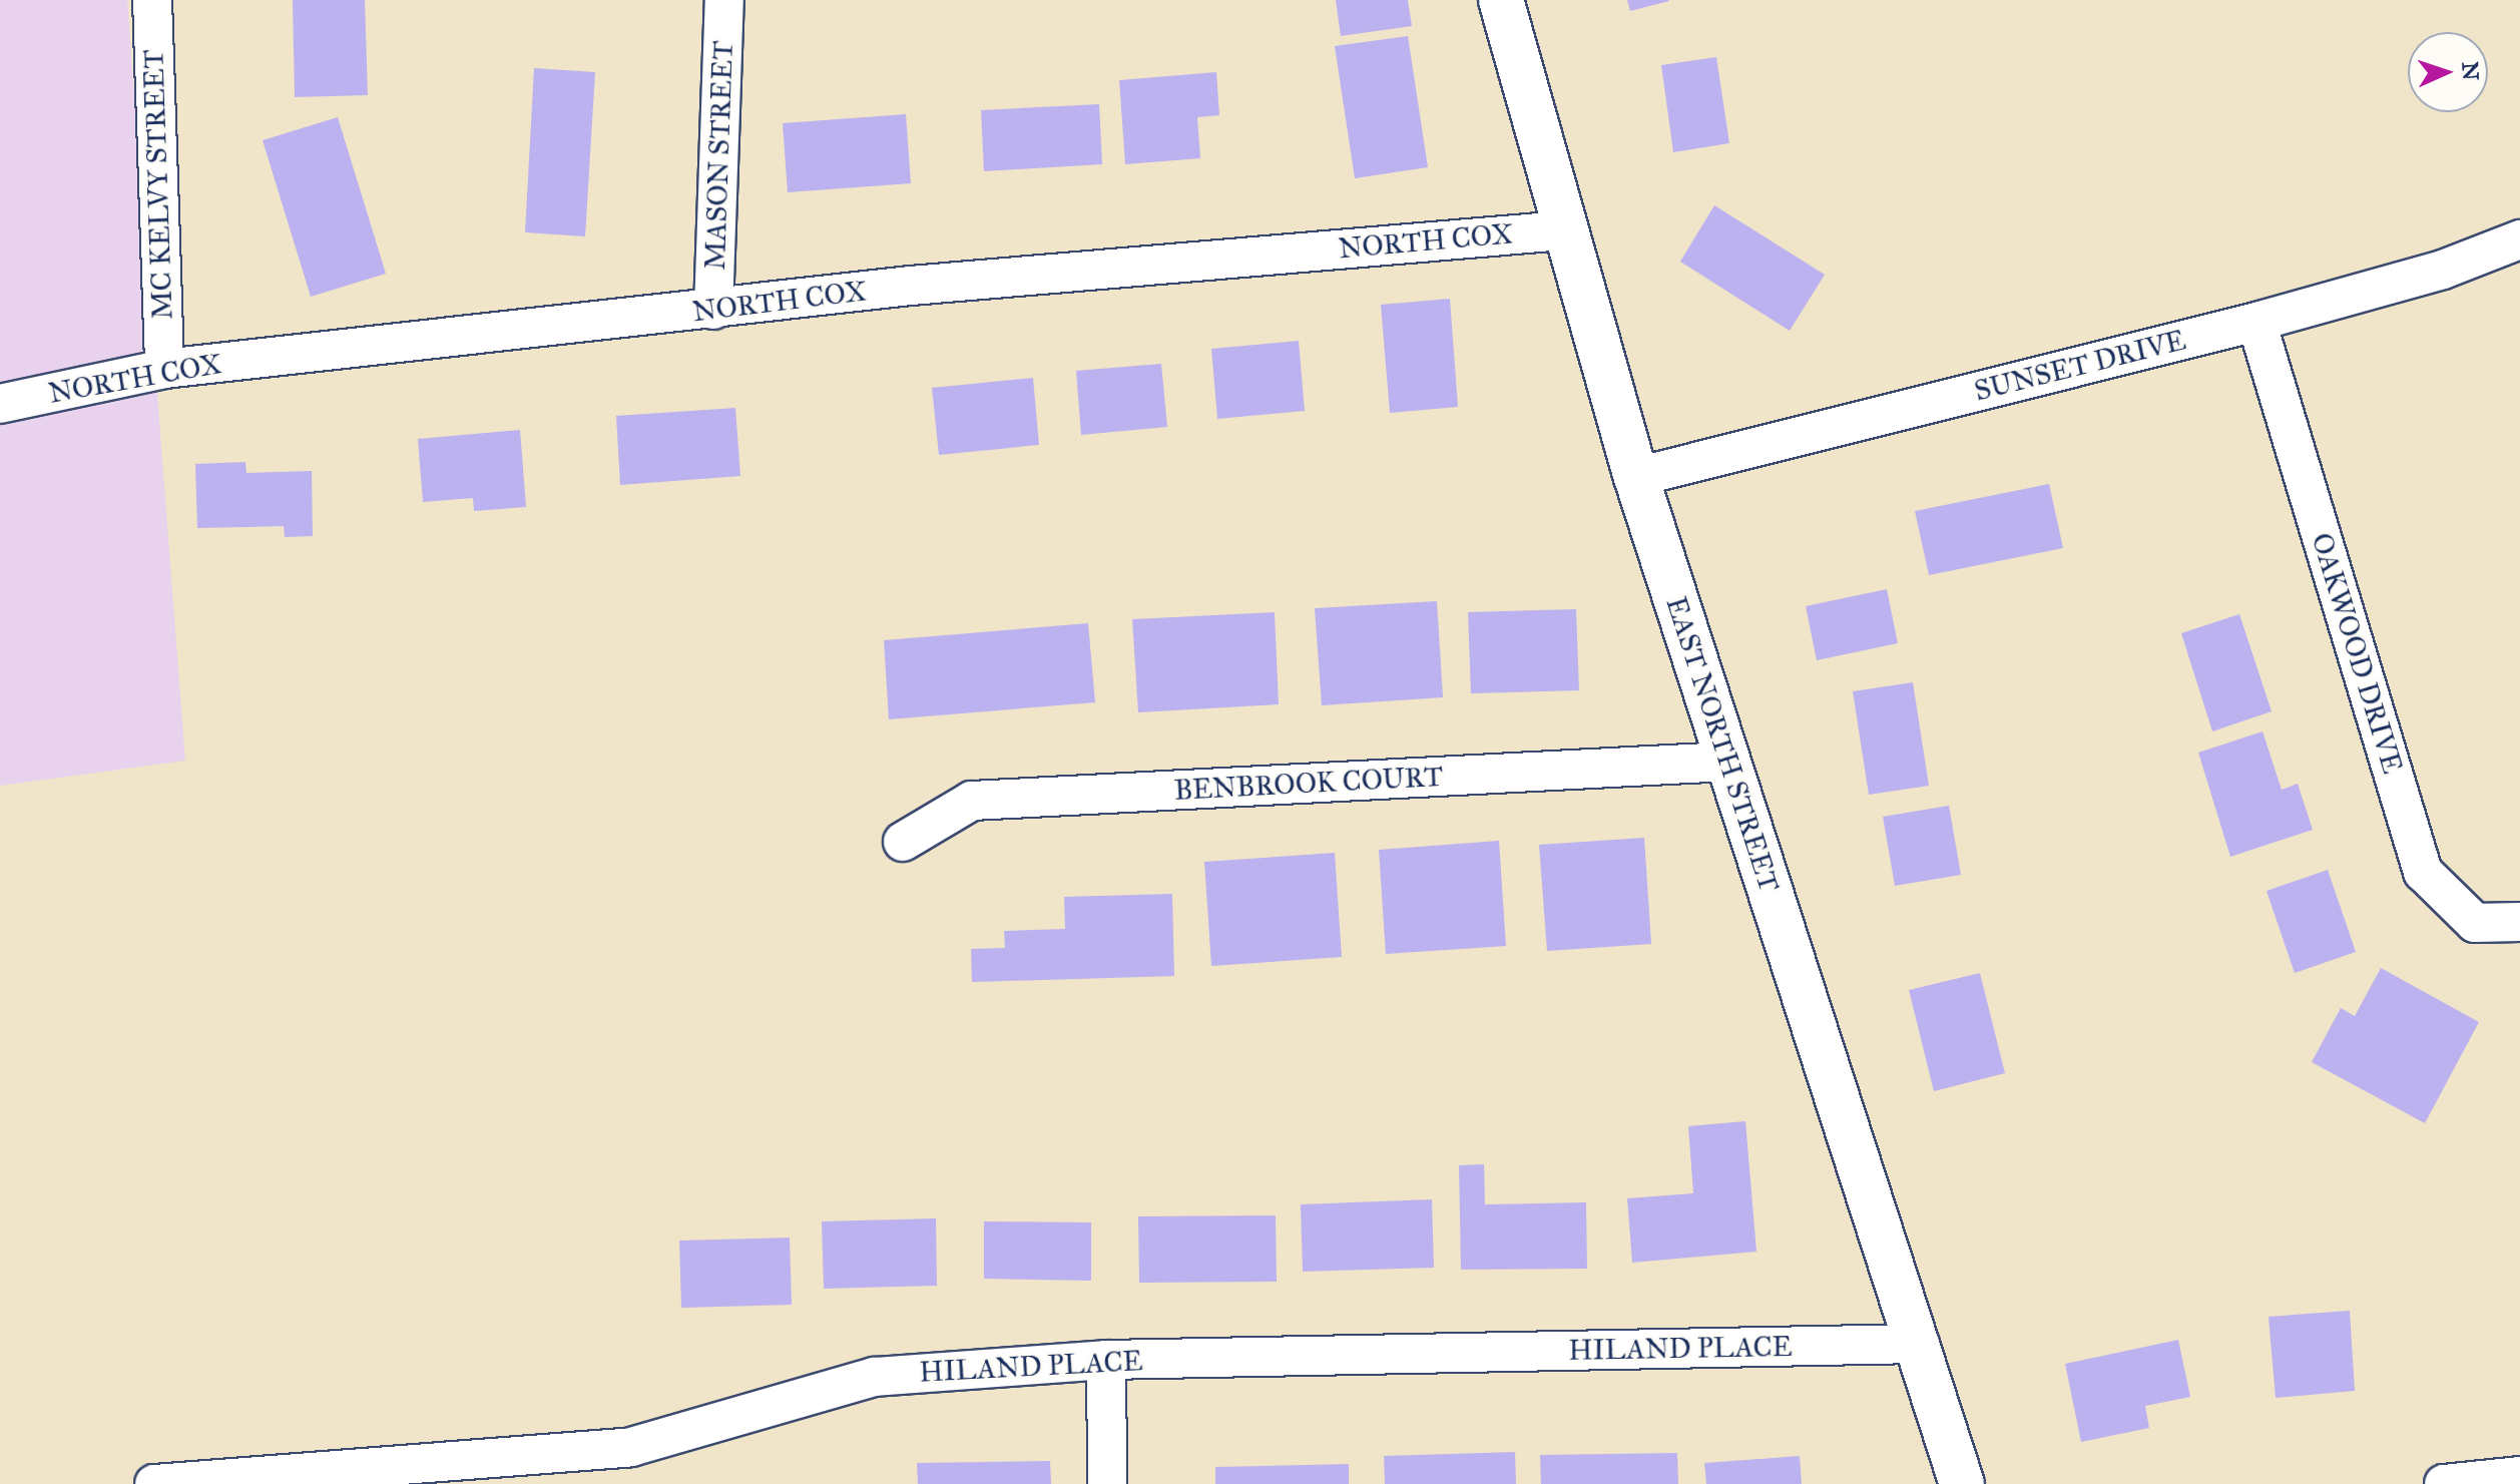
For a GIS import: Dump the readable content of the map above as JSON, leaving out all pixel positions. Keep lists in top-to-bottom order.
{
  "streets": {
    "street": [
      "MASON STREET",
      "MC KELVY STREET",
      "NORTH COX",
      "SUNSET DRIVE",
      "OAKWOOD DRIVE",
      "EAST NORTH STREET",
      "BENBROOK COURT",
      "HILAND PLACE"
    ]
  },
  "crossings": [
    ["MASON STREET", "NORTH COX"],
    ["MC KELVY STREET", "NORTH COX"],
    ["NORTH COX", "EAST NORTH STREET"],
    ["SUNSET DRIVE", "OAKWOOD DRIVE"],
    ["SUNSET DRIVE", "EAST NORTH STREET"],
    ["EAST NORTH STREET", "BENBROOK COURT"],
    ["EAST NORTH STREET", "HILAND PLACE"]
  ],
  "north": "right"
}
